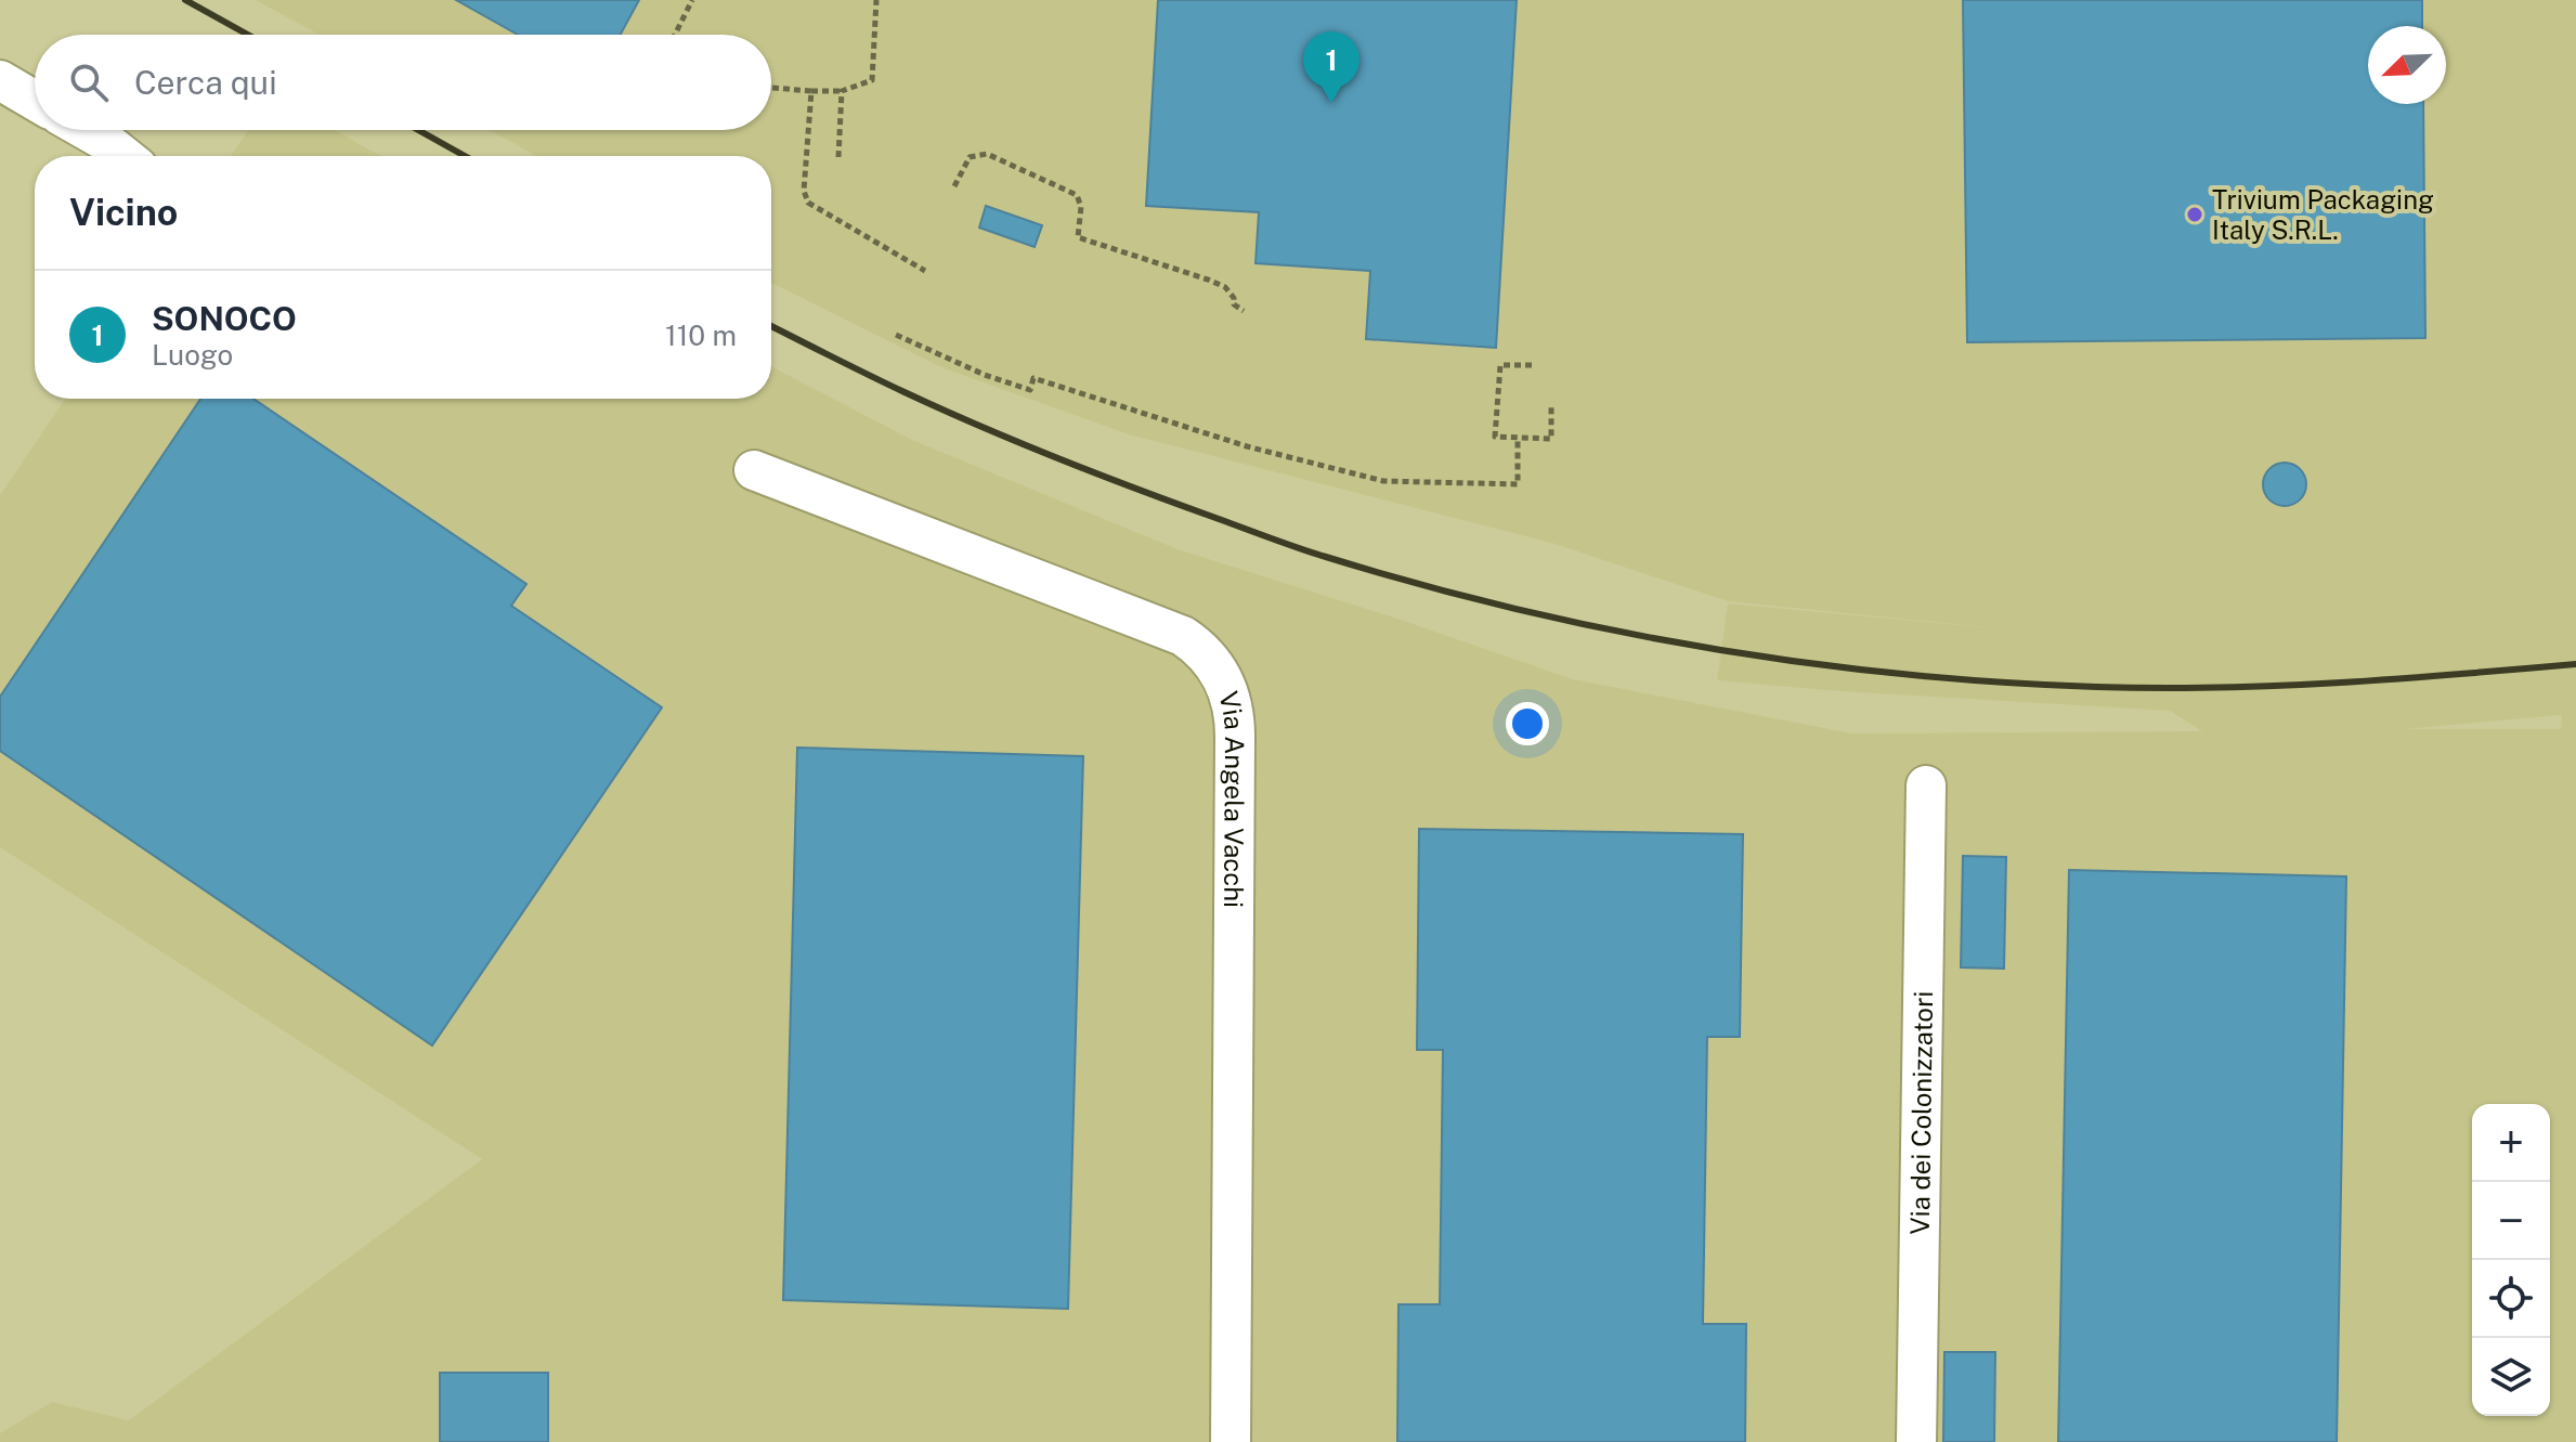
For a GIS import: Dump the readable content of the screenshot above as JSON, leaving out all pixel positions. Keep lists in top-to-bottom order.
{
  "streets": {
    "street": ["Via Angela Vacchi", "Via dei Colonizzatori"]
  },
  "places": ["Trivium Packaging Italy S.R.L."],
  "north": "bottom left",
  "page": {
    "pins": "1",
    "search": "Cerca qui",
    "heading": "Vicino",
    "list": [
      {
        "mark": "1",
        "name": "SONOCO",
        "note": "Luogo",
        "value": "110 m"
      }
    ],
    "map_buttons": ["+", "−"]
  }
}
